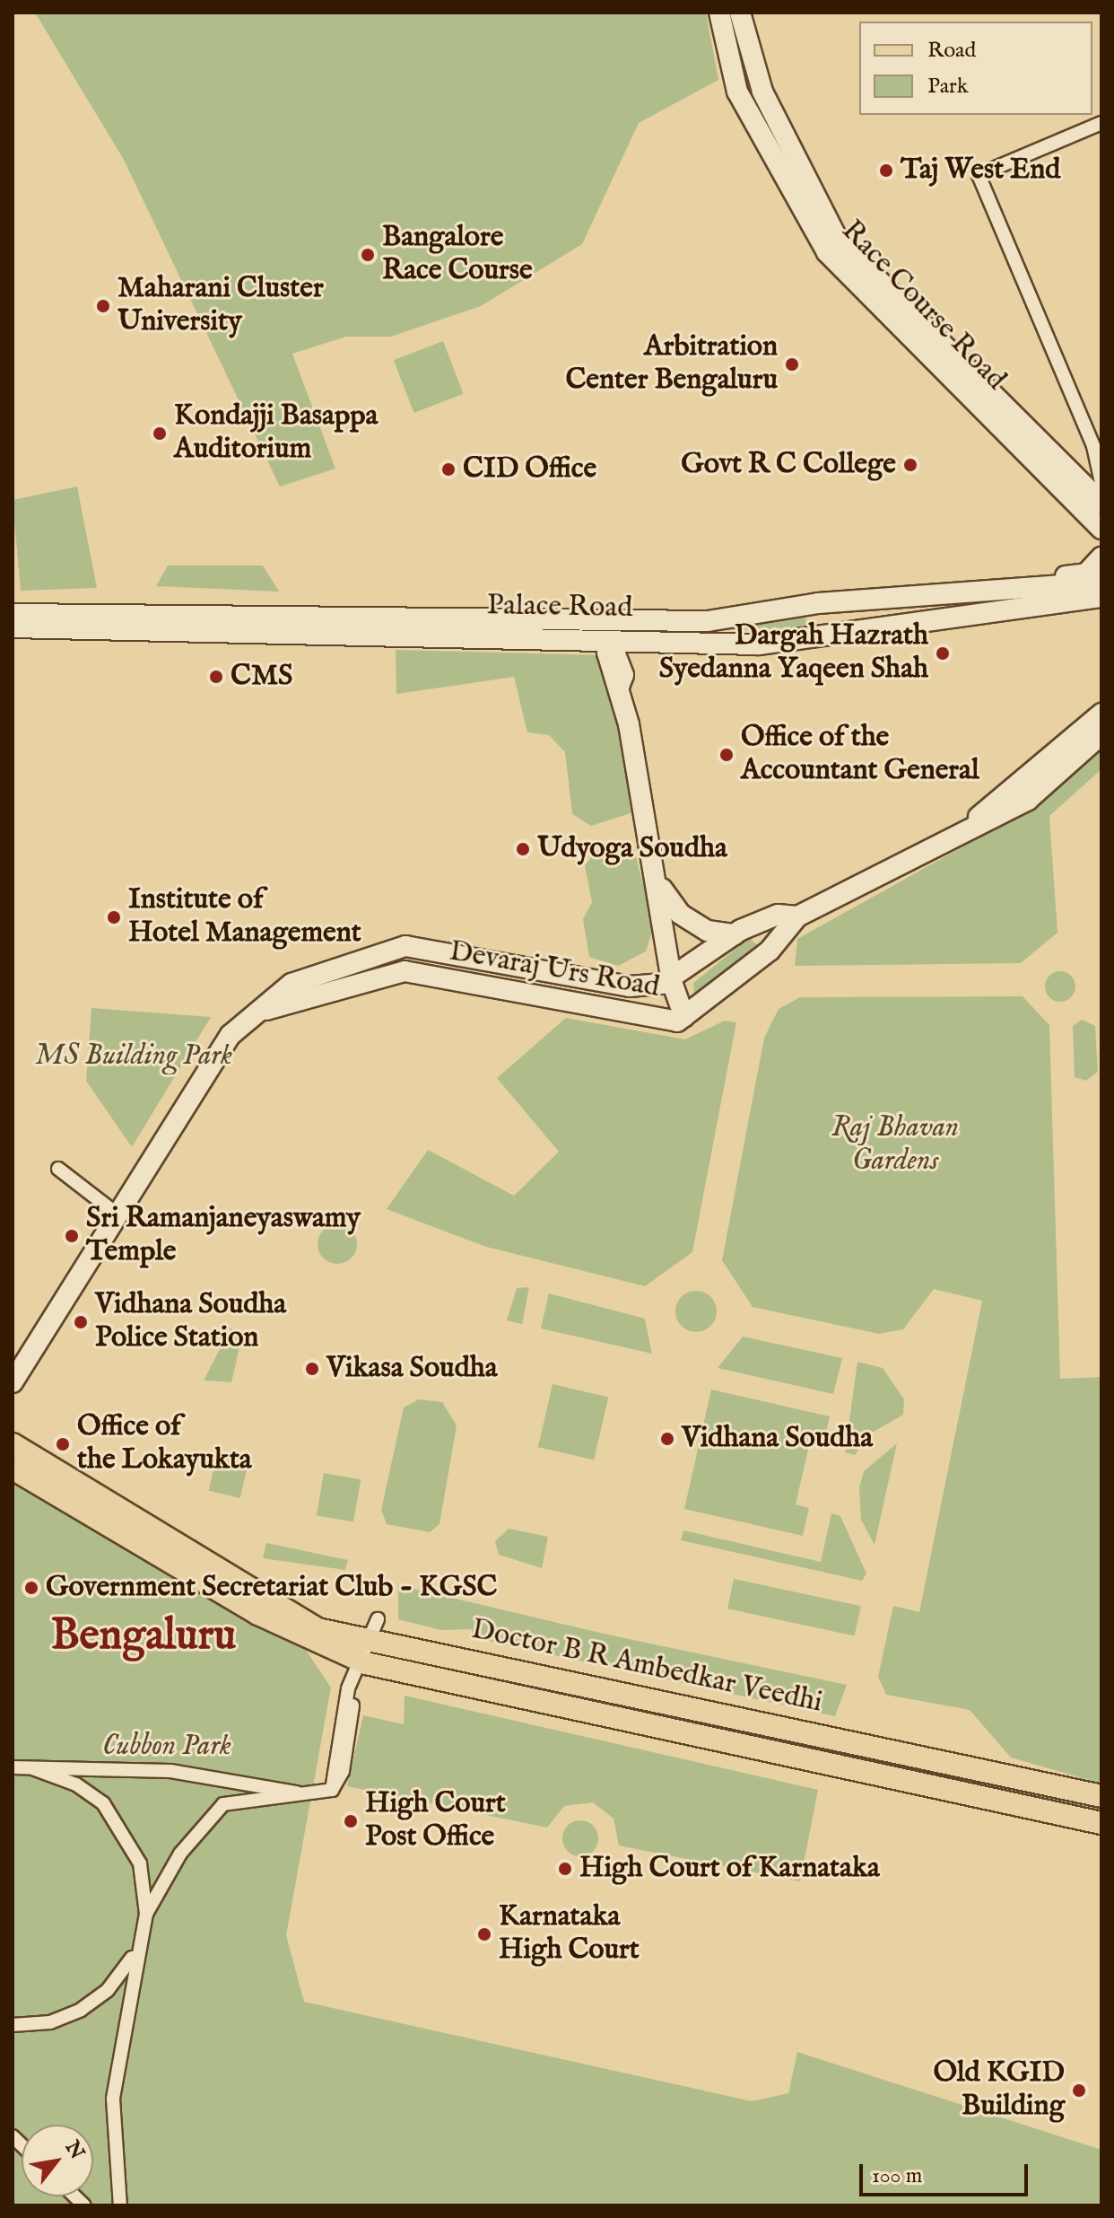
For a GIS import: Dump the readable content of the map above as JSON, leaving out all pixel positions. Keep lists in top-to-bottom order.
{
  "streets": {
    "main road": [
      "Race Course Road",
      "Palace Road",
      "Devaraj Urs Road",
      "Doctor B R Ambedkar Veedhi"
    ]
  },
  "districts": ["Bengaluru"],
  "parks": ["MS Building Park", "Raj Bhavan Gardens", "Cubbon Park"],
  "places": [
    "Taj West End",
    "Bangalore Race Course",
    "Maharani Cluster University",
    "Arbitration Center Bengaluru",
    "Kondajji Basappa Auditorium",
    "Govt R C College",
    "CID Office",
    "Dargah Hazrath Syedanna Yaqeen Shah",
    "CMS",
    "Office of the Accountant General",
    "Udyoga Soudha",
    "Institute of Hotel Management",
    "Sri Ramanjaneyaswamy Temple",
    "Vidhana Soudha Police Station",
    "Vikasa Soudha",
    "Vidhana Soudha",
    "Office of the Lokayukta",
    "Government Secretariat Club - KGSC",
    "High Court Post Office",
    "High Court of Karnataka",
    "Karnataka High Court",
    "Old KGID Building"
  ],
  "legend": ["Road", "Park"],
  "scale_bar": "100 m",
  "north": "top right"
}
